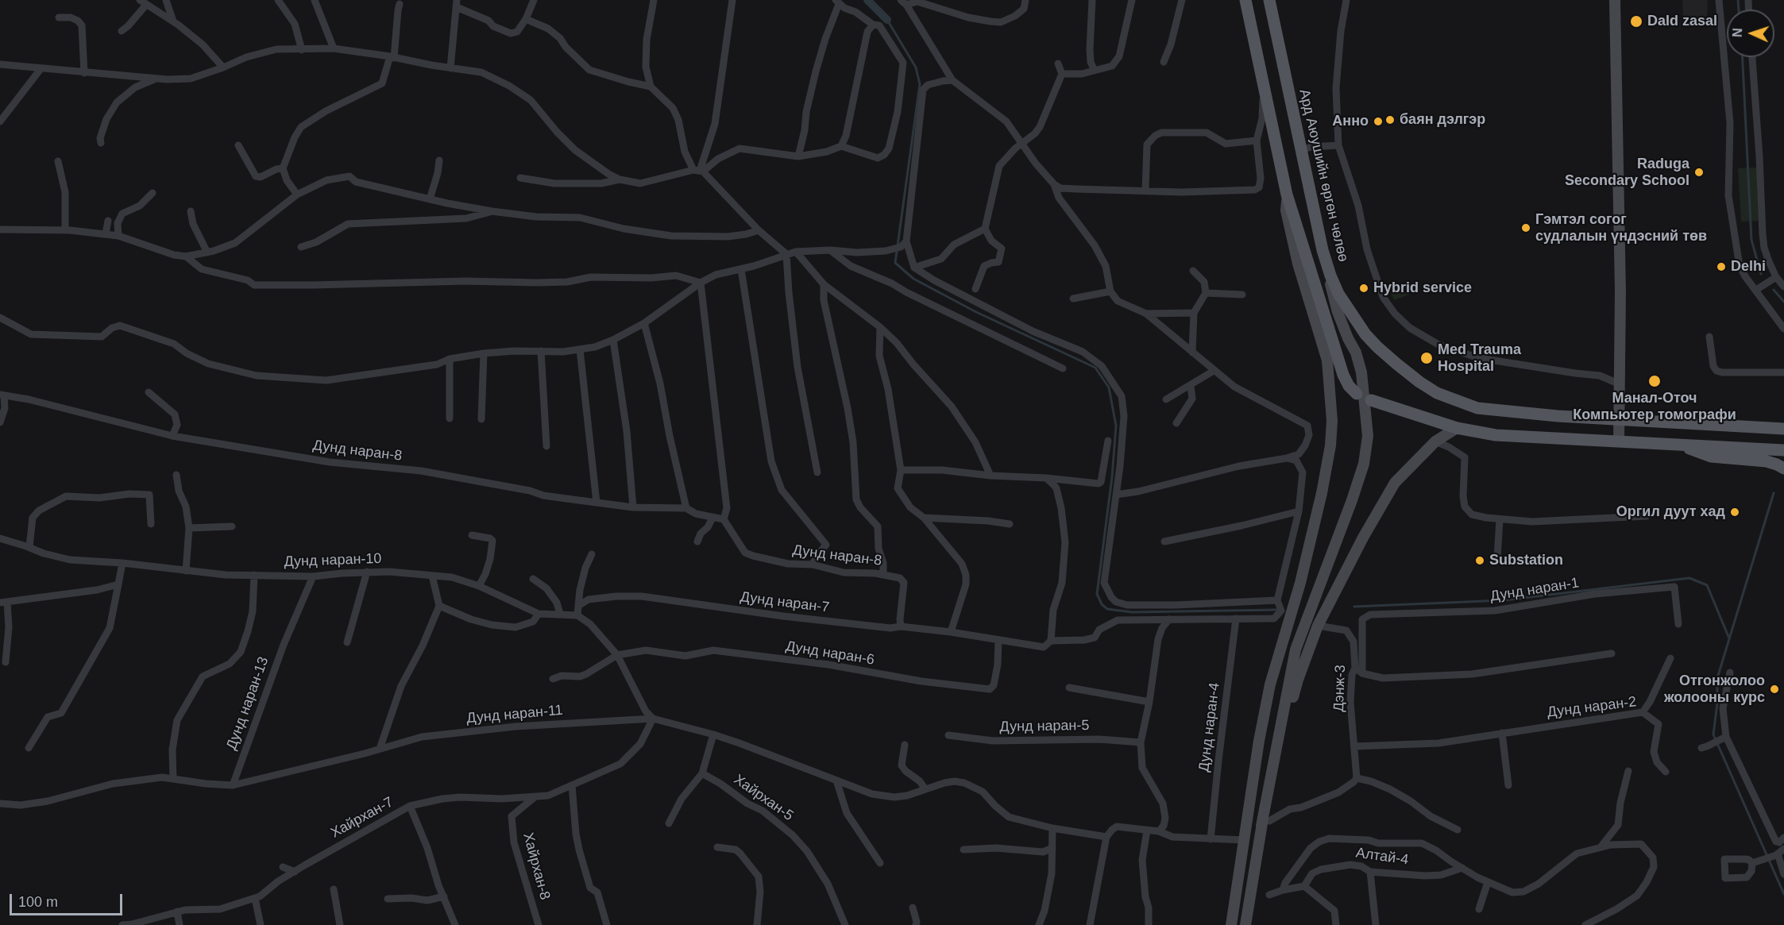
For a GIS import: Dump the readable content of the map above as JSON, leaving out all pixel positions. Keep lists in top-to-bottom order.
{
  "streets": {
    "main road": ["Ард Аюушийн өргөн чөлөө"],
    "street": [
      "Дунд наран-8",
      "Дунд наран-10",
      "Дунд наран-1",
      "Дунд наран-7",
      "Дунд наран-6",
      "Дэнж-3",
      "Дунд наран-13",
      "Дунд наран-2",
      "Дунд наран-11",
      "Дунд наран-5",
      "Дунд наран-4",
      "Хайрхан-5",
      "Хайрхан-7",
      "Алтай-4",
      "Хайрхан-8"
    ]
  },
  "crossings": [
    ["Дунд наран-8", "Дунд наран-7"],
    ["Дунд наран-10", "Дунд наран-13"],
    ["Дунд наран-7", "Дунд наран-6"],
    ["Дэнж-3", "Дунд наран-2"],
    ["Дунд наран-13", "Дунд наран-11"],
    ["Дунд наран-11", "Хайрхан-7"],
    ["Хайрхан-7", "Хайрхан-8"]
  ],
  "places": [
    "Dald zasal",
    "баян дэлгэр",
    "Анно",
    "Raduga Secondary School",
    "Гэмтэл согог судлалын үндэсний төв",
    "Delhi",
    "Hybrid service",
    "Med Trauma Hospital",
    "Манал-Оточ Компьютер томографи",
    "Оргил дуут хад",
    "Substation",
    "Отгонжолоо жолооны курс"
  ],
  "scale_bar": "100 m",
  "north": "left"
}
